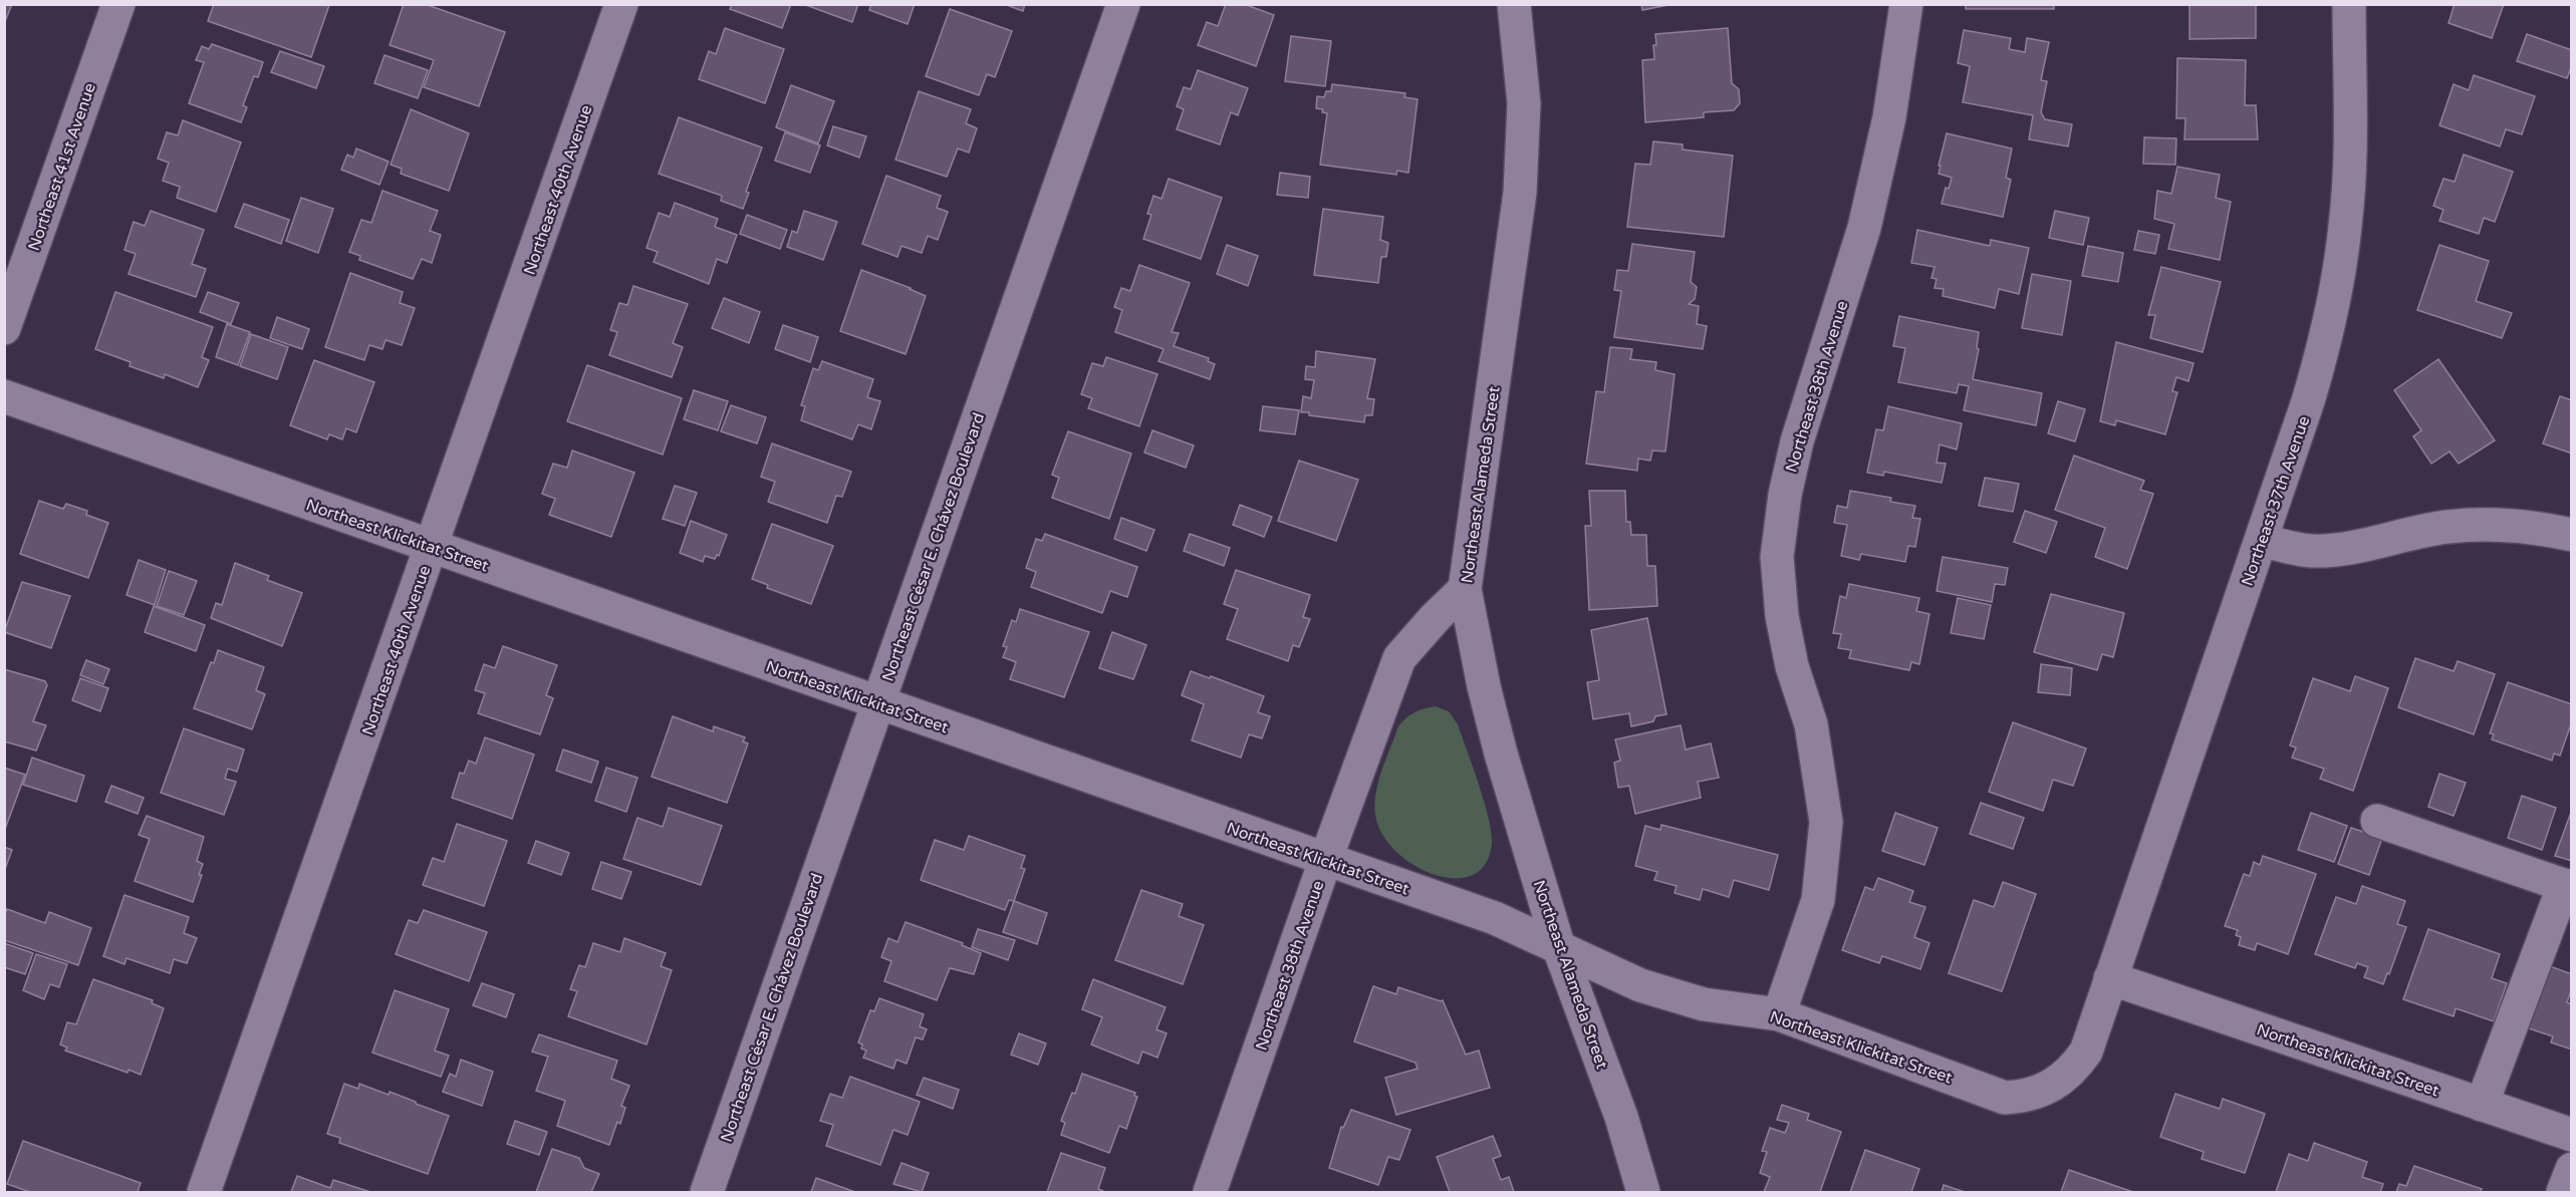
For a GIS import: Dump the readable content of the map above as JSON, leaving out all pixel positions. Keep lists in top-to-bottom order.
{
  "streets": {
    "street": [
      "Northeast 41st Avenue",
      "Northeast 40th Avenue",
      "Northeast 38th Avenue",
      "Northeast Alameda Street",
      "Northeast 37th Avenue",
      "Northeast Klickitat Street",
      "Northeast César E. Chávez Boulevard"
    ]
  },
  "crossings": [
    ["Northeast 40th Avenue", "Northeast Klickitat Street"],
    ["Northeast 38th Avenue", "Northeast Alameda Street"],
    ["Northeast 38th Avenue", "Northeast Klickitat Street"],
    ["Northeast Alameda Street", "Northeast Klickitat Street"],
    ["Northeast 37th Avenue", "Northeast Klickitat Street"],
    ["Northeast Klickitat Street", "Northeast César E. Chávez Boulevard"]
  ]
}
